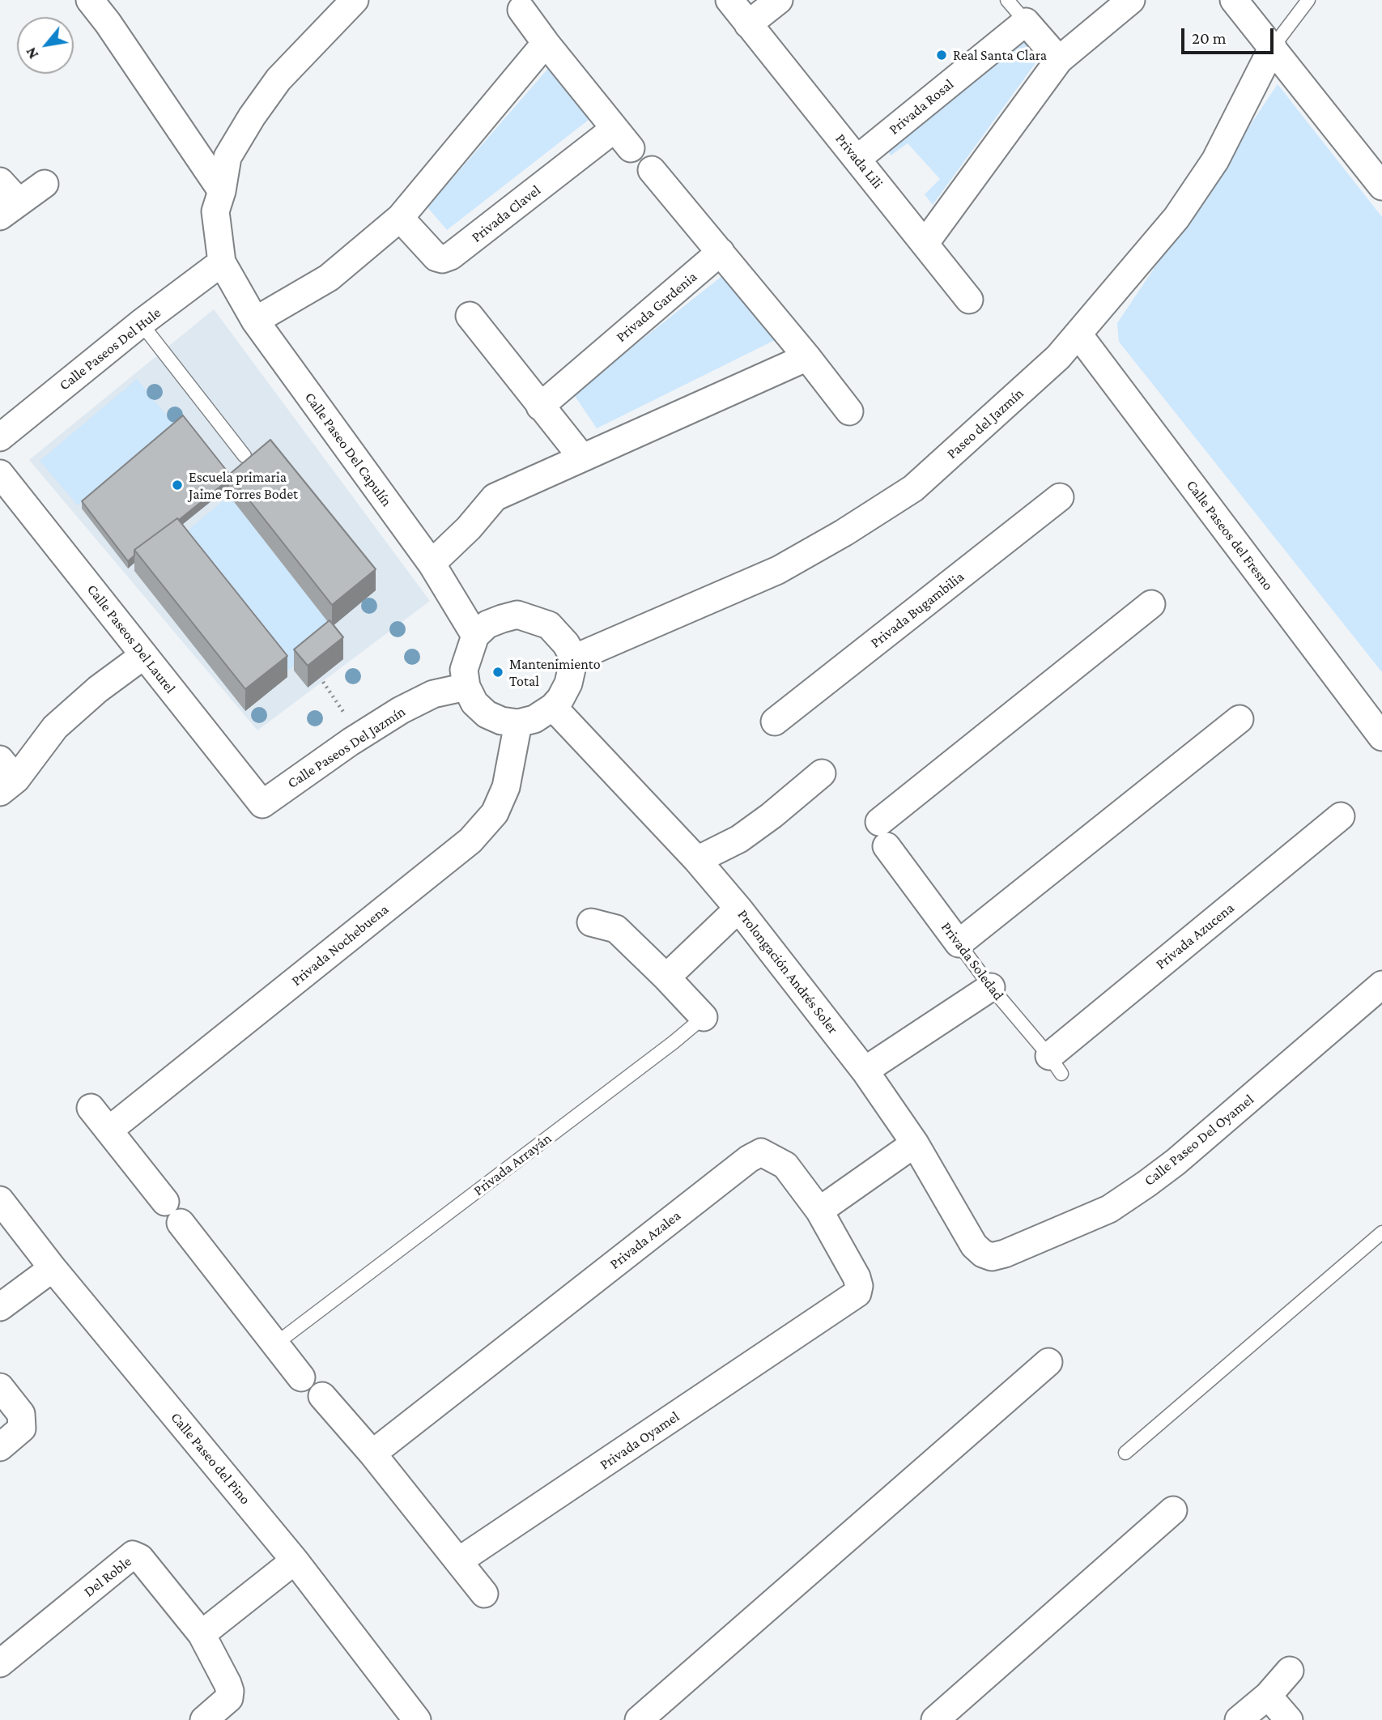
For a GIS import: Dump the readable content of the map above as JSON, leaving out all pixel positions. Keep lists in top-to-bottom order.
{
  "streets": {
    "street": [
      "Privada Rosal",
      "Privada Lili",
      "Privada Clavel",
      "Privada Gardenia",
      "Calle Paseos Del Hule",
      "Paseo del Jazmín",
      "Calle Paseo Del Capulín",
      "Calle Paseos del Fresno",
      "Privada Bugambilia",
      "Calle Paseos Del Laurel",
      "Calle Paseos Del Jazmín",
      "Privada Azucena",
      "Privada Nochebuena",
      "Privada Soledad",
      "Prolongación Andrés Soler",
      "Calle Paseo Del Oyamel",
      "Privada Arrayán",
      "Privada Azalea",
      "Privada Oyamel",
      "Calle Paseo del Pino",
      "Del Roble"
    ]
  },
  "crossings": [
    ["Privada Rosal", "Privada Lili"],
    ["Calle Paseos Del Hule", "Calle Paseo Del Capulín"],
    ["Paseo del Jazmín", "Calle Paseo Del Capulín"],
    ["Paseo del Jazmín", "Calle Paseos del Fresno"],
    ["Paseo del Jazmín", "Calle Paseos Del Jazmín"],
    ["Paseo del Jazmín", "Privada Nochebuena"],
    ["Paseo del Jazmín", "Prolongación Andrés Soler"],
    ["Calle Paseo Del Capulín", "Calle Paseos Del Jazmín"],
    ["Calle Paseo Del Capulín", "Privada Nochebuena"],
    ["Calle Paseo Del Capulín", "Prolongación Andrés Soler"],
    ["Calle Paseos Del Laurel", "Calle Paseos Del Jazmín"],
    ["Calle Paseos Del Jazmín", "Privada Nochebuena"],
    ["Calle Paseos Del Jazmín", "Prolongación Andrés Soler"],
    ["Privada Azucena", "Privada Soledad"],
    ["Privada Nochebuena", "Prolongación Andrés Soler"],
    ["Prolongación Andrés Soler", "Calle Paseo Del Oyamel"],
    ["Privada Azalea", "Privada Oyamel"]
  ],
  "places": ["Real Santa Clara", "Escuela primaria Jaime Torres Bodet", "Mantenimiento Total"],
  "scale_bar": "20 m",
  "north": "bottom left"
}
